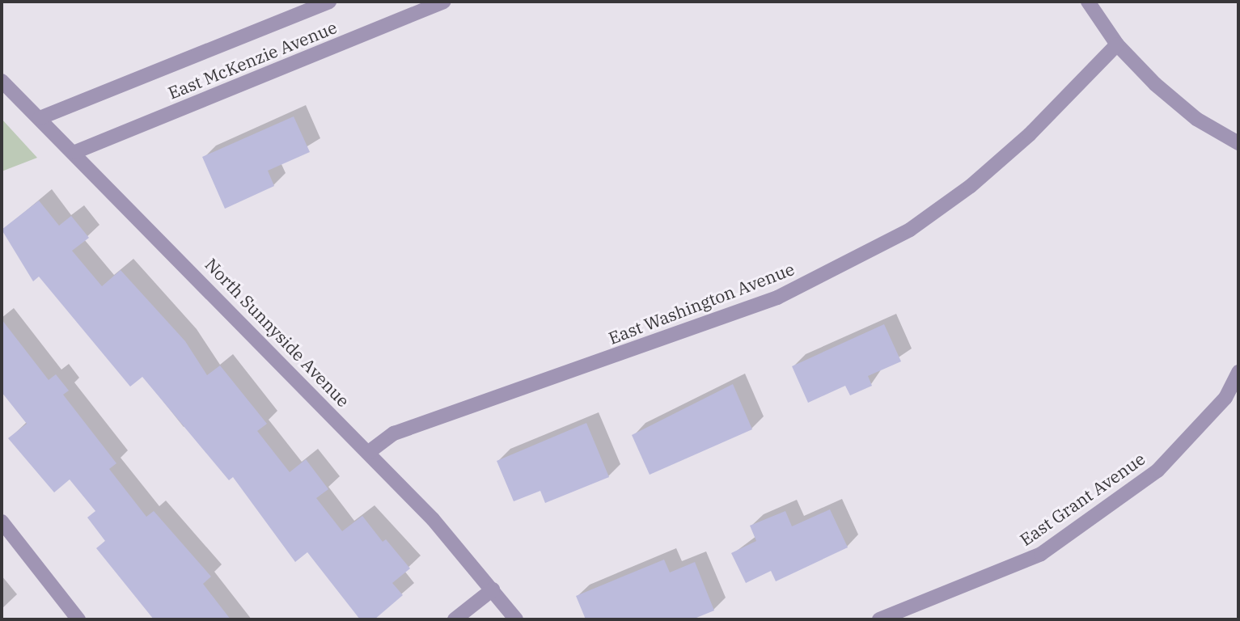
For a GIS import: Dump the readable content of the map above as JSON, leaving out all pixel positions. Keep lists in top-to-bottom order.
{
  "streets": {
    "street": [
      "East McKenzie Avenue",
      "East Washington Avenue",
      "North Sunnyside Avenue",
      "East Grant Avenue"
    ]
  },
  "crossings": [
    ["East McKenzie Avenue", "North Sunnyside Avenue"],
    ["East Washington Avenue", "North Sunnyside Avenue"]
  ]
}
